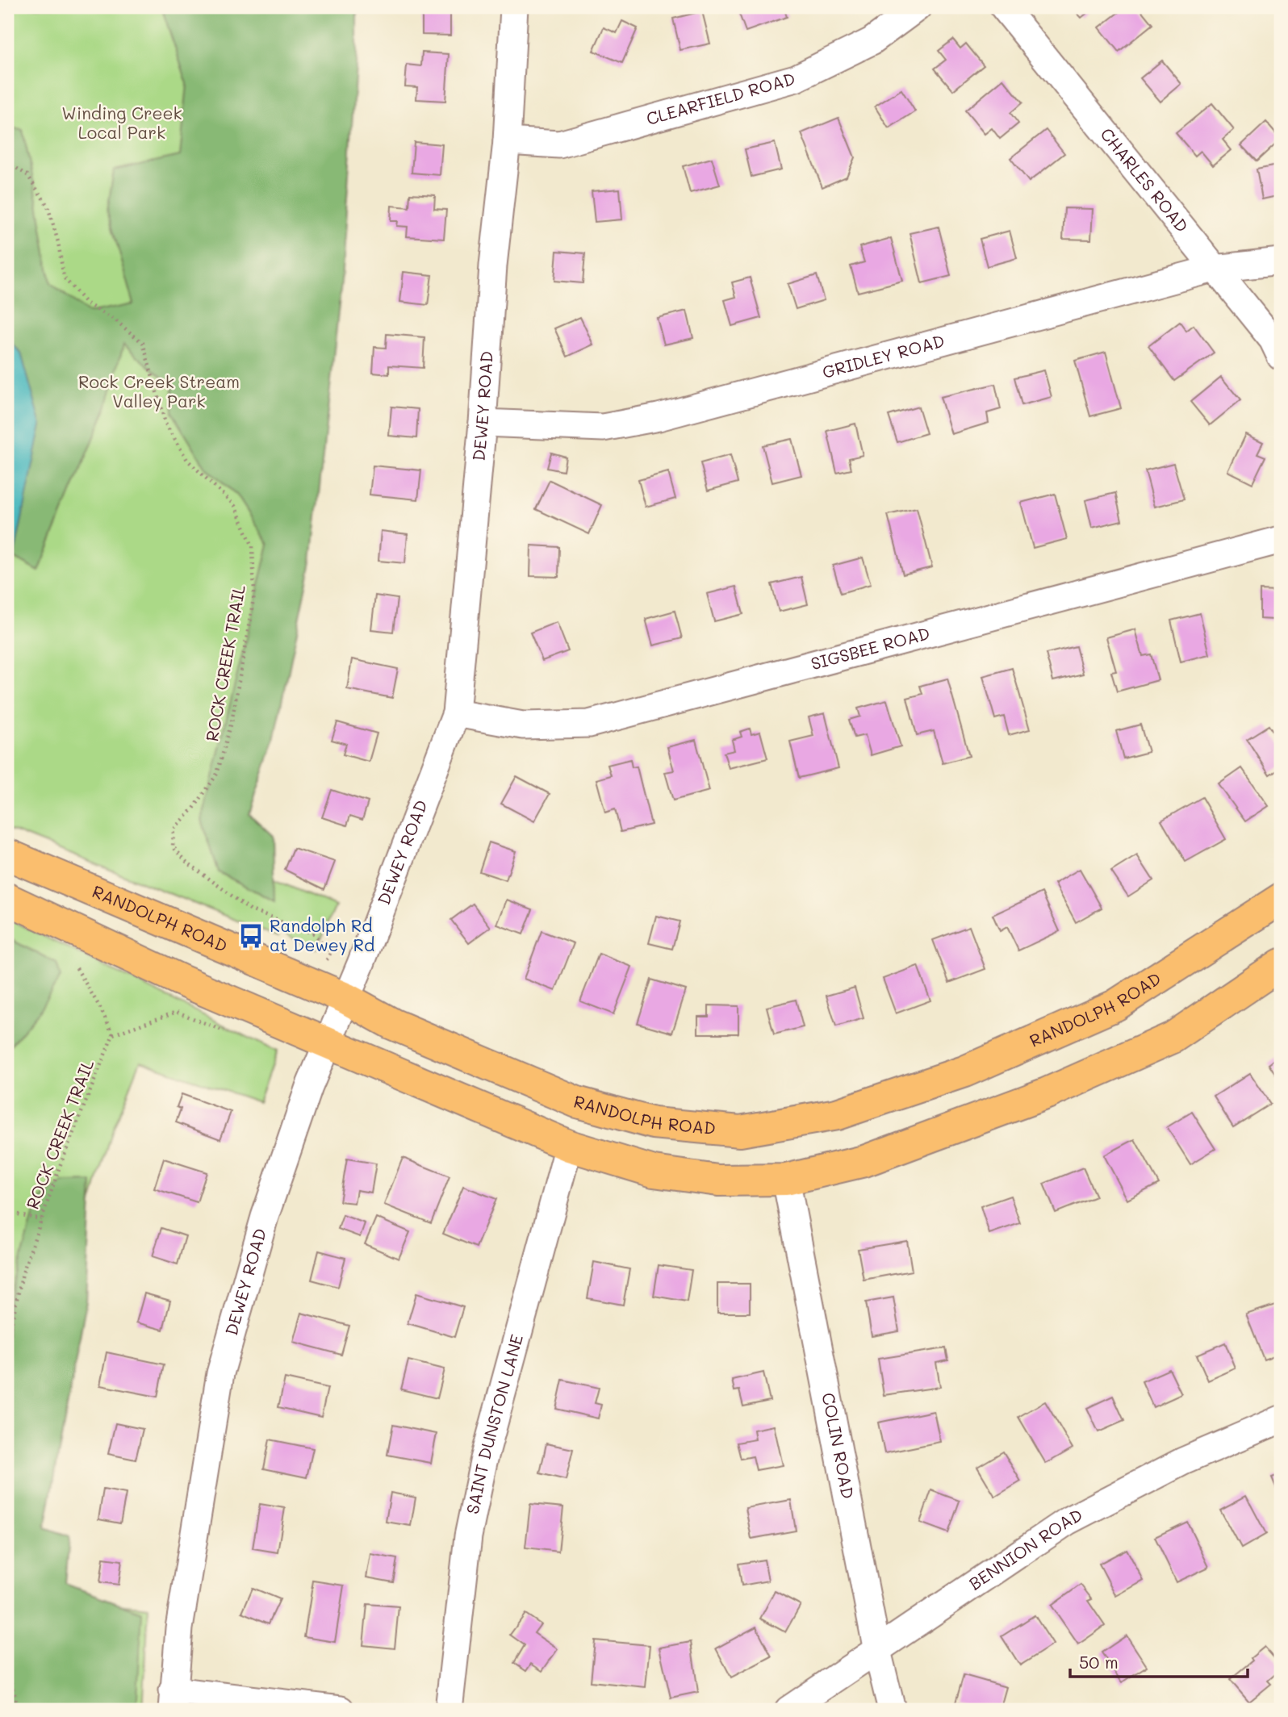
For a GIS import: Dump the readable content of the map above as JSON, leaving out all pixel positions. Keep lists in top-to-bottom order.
{
  "streets": {
    "main road": ["RANDOLPH ROAD"],
    "street": [
      "CLEARFIELD ROAD",
      "CHARLES ROAD",
      "GRIDLEY ROAD",
      "DEWEY ROAD",
      "SIGSBEE ROAD",
      "SAINT DUNSTON LANE",
      "COLIN ROAD",
      "BENNION ROAD"
    ],
    "path": ["ROCK CREEK TRAIL"]
  },
  "crossings": [
    ["CLEARFIELD ROAD", "DEWEY ROAD"],
    ["CHARLES ROAD", "GRIDLEY ROAD"],
    ["GRIDLEY ROAD", "DEWEY ROAD"],
    ["DEWEY ROAD", "SIGSBEE ROAD"],
    ["DEWEY ROAD", "RANDOLPH ROAD"],
    ["COLIN ROAD", "BENNION ROAD"]
  ],
  "parks": ["Winding Creek Local Park", "Rock Creek Stream Valley Park"],
  "places": {
    "bus stop": ["Randolph Rd at Dewey Rd"]
  },
  "scale_bar": "50 m"
}
